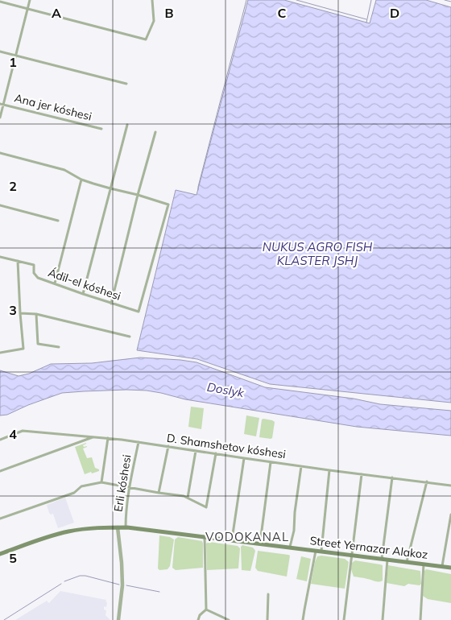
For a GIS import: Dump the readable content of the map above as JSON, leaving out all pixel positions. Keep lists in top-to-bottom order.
{
  "streets": {
    "main road": ["Street Yernazar Alakoz"],
    "street": [
      "Ana jer kóshesi",
      "Ádil-el kóshesi",
      "D. Shamshetov kóshesi",
      "Erli kóshesi"
    ]
  },
  "crossings": [
    ["D. Shamshetov kóshesi", "Erli kóshesi"],
    ["Erli kóshesi", "Street Yernazar Alakoz"]
  ],
  "districts": ["VODOKANAL"],
  "water": ["NUKUS AGRO FISH KLASTER JSHJ", "Doslyk"],
  "grid": {
    "columns": [
      "A",
      "B",
      "C",
      "D"
    ],
    "rows": [
      "1",
      "2",
      "3",
      "4",
      "5"
    ]
  }
}
